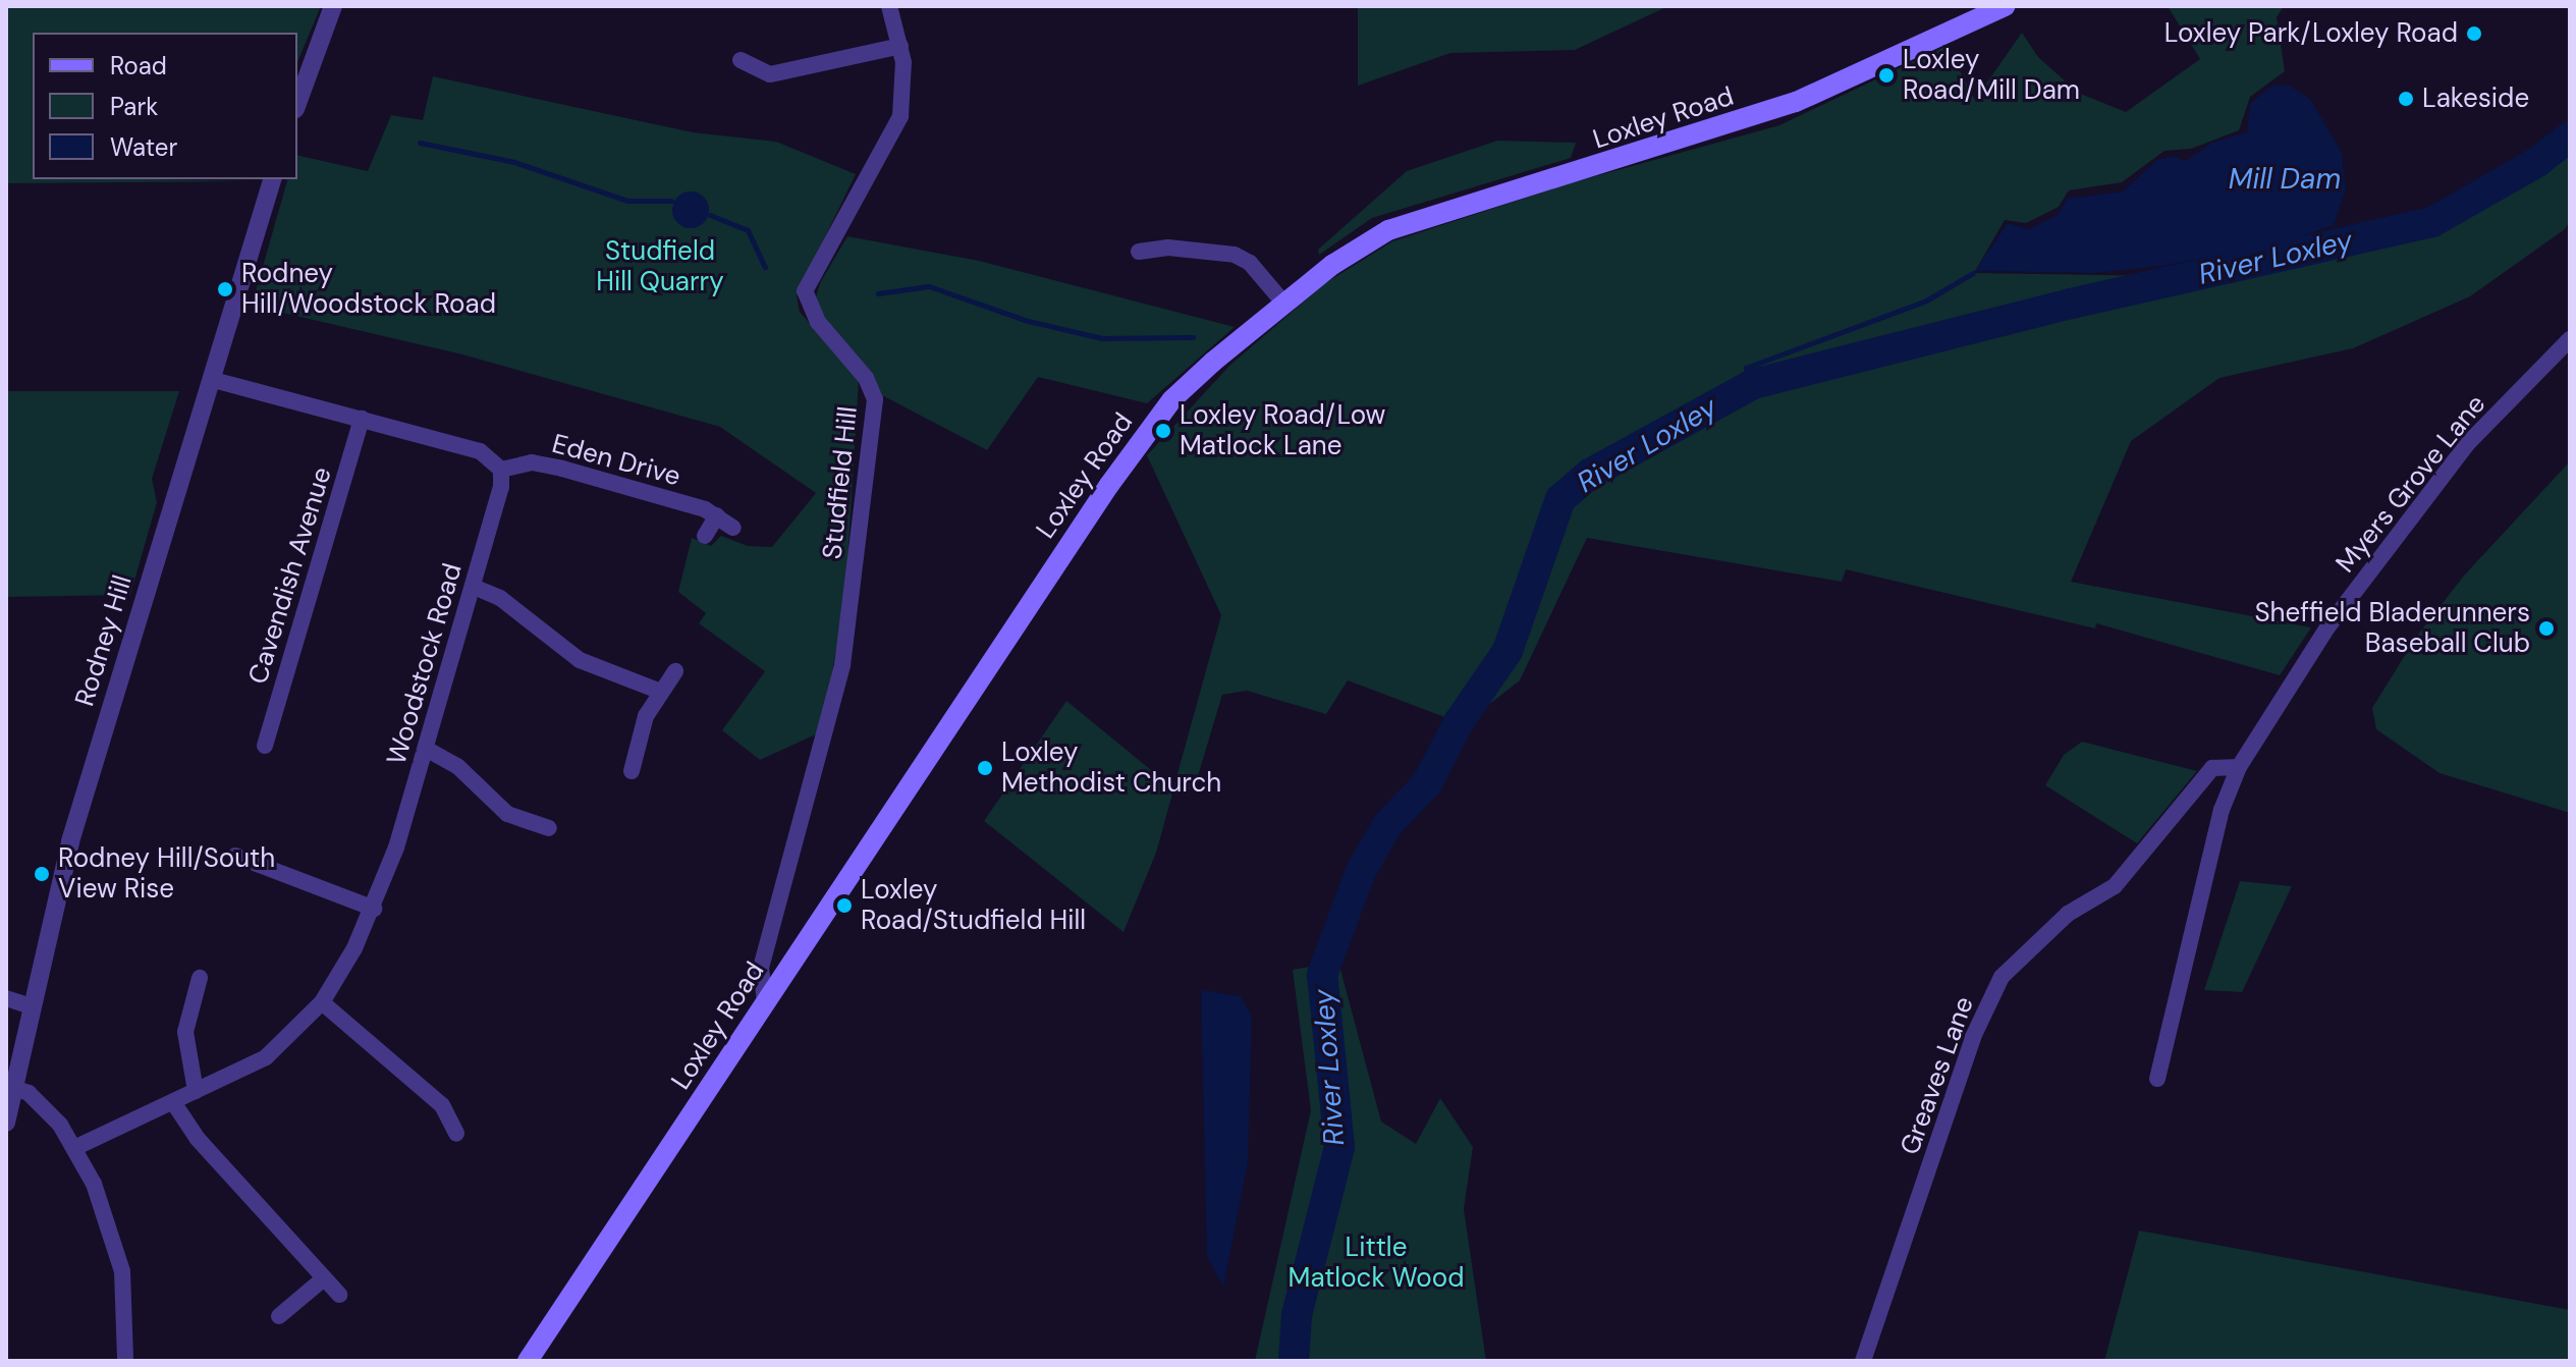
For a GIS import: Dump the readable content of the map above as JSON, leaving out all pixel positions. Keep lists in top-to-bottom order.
{
  "streets": {
    "main road": ["Loxley Road"],
    "street": [
      "Eden Drive",
      "Studfield Hill",
      "Myers Grove Lane",
      "Cavendish Avenue",
      "Rodney Hill",
      "Woodstock Road",
      "Greaves Lane"
    ]
  },
  "crossings": [
    ["Loxley Road", "Studfield Hill"],
    ["Eden Drive", "Woodstock Road"],
    ["Myers Grove Lane", "Greaves Lane"]
  ],
  "water": ["Mill Dam", "River Loxley"],
  "parks": ["Studfield Hill Quarry", "Little Matlock Wood"],
  "places": [
    "Loxley Park/Loxley Road",
    "Loxley Road/Mill Dam",
    "Lakeside",
    "Rodney Hill/Woodstock Road",
    "Loxley Road/Low Matlock Lane",
    "Sheffield Bladerunners Baseball Club",
    "Loxley Methodist Church",
    "Rodney Hill/South View Rise",
    "Loxley Road/Studfield Hill"
  ],
  "legend": ["Road", "Park", "Water"]
}
